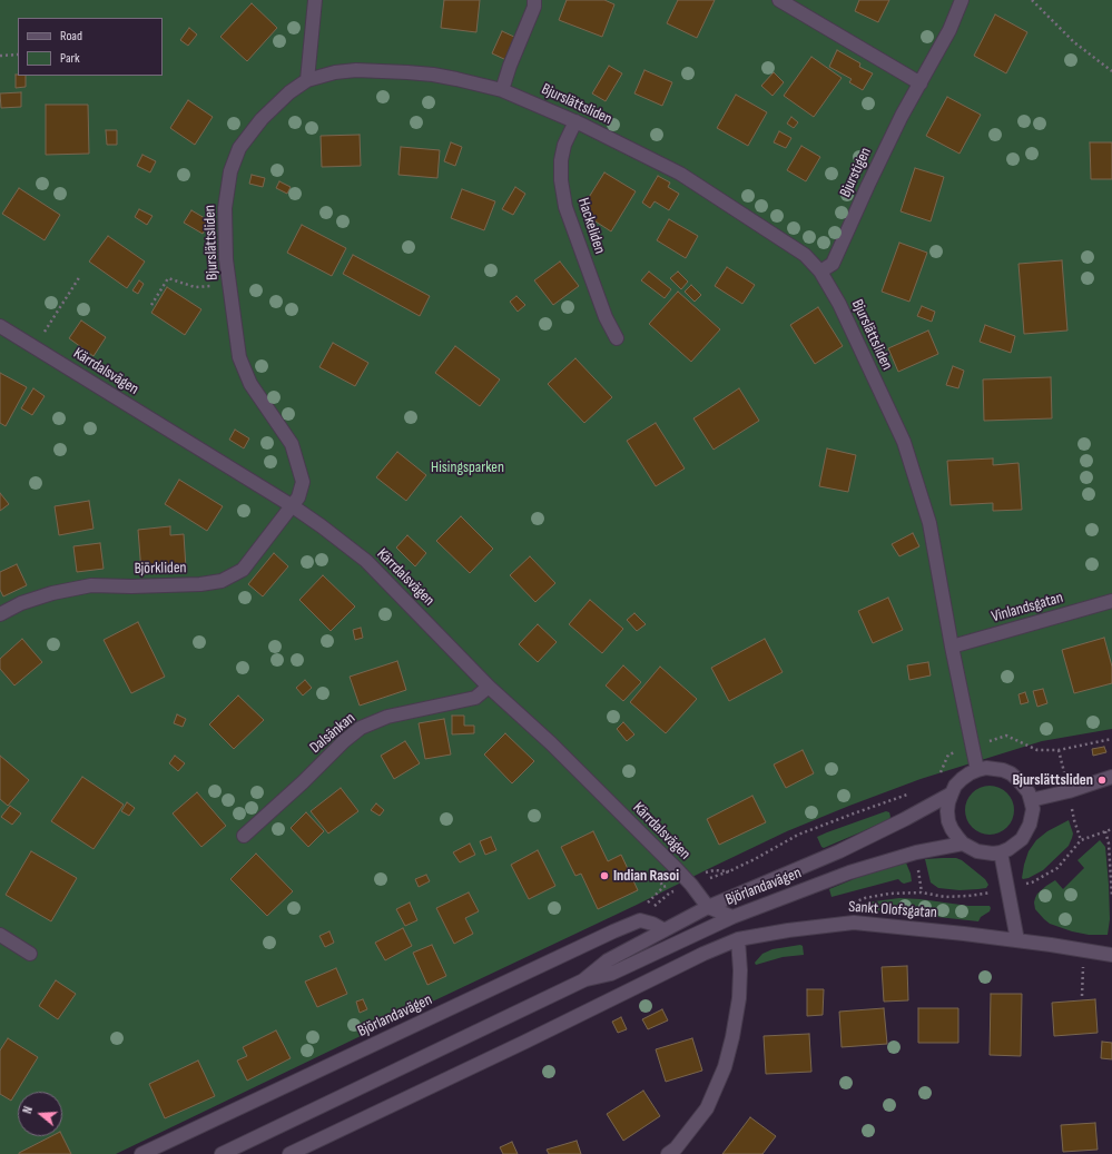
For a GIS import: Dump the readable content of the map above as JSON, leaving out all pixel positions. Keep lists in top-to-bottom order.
{
  "streets": {
    "street": [
      "Bjurslättsliden",
      "Bjurstigen",
      "Hackeliden",
      "Kärrdalsvägen",
      "Björkliden",
      "Vinlandsgatan",
      "Dalsänkan",
      "Björlandavägen",
      "Sankt Olofsgatan"
    ]
  },
  "crossings": [
    ["Bjurslättsliden", "Bjurstigen"],
    ["Bjurslättsliden", "Hackeliden"],
    ["Bjurslättsliden", "Kärrdalsvägen"],
    ["Bjurslättsliden", "Björkliden"],
    ["Bjurslättsliden", "Vinlandsgatan"],
    ["Bjurslättsliden", "Björlandavägen"],
    ["Kärrdalsvägen", "Björkliden"],
    ["Kärrdalsvägen", "Dalsänkan"],
    ["Kärrdalsvägen", "Björlandavägen"]
  ],
  "parks": ["Hisingsparken"],
  "places": ["Bjurslättsliden", "Indian Rasoi"],
  "legend": ["Road", "Park"],
  "north": "left"
}
